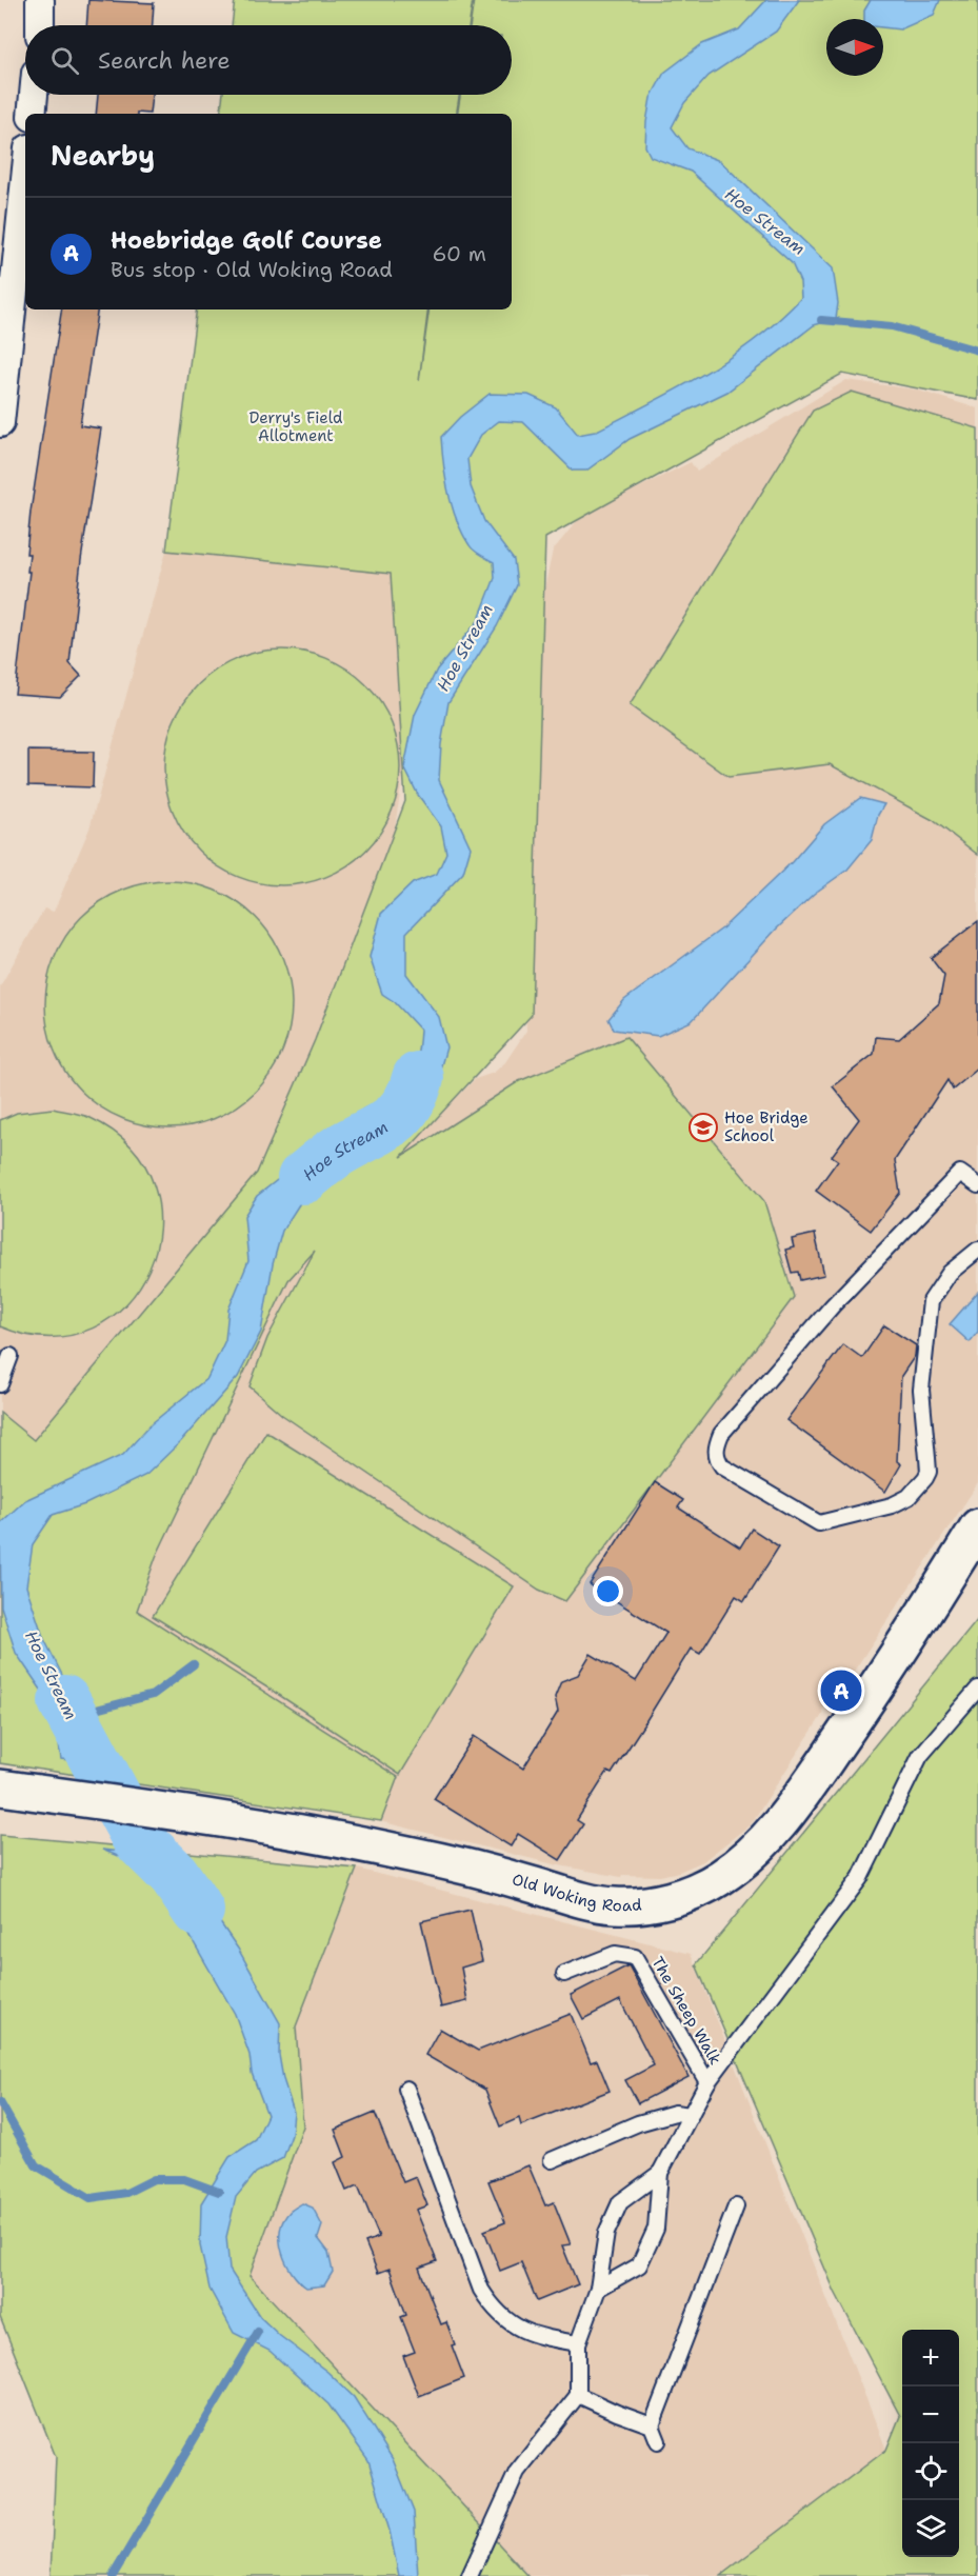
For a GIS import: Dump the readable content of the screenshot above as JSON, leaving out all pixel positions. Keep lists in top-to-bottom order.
{
  "streets": {
    "main road": ["Old Woking Road"],
    "lane": ["The Sheep Walk"]
  },
  "water": ["Hoe Stream"],
  "parks": ["Derry's Field Allotment"],
  "places": {
    "school or university": ["Hoe Bridge School"]
  },
  "north": "right",
  "page": {
    "search": "Search here",
    "heading": "Nearby",
    "list": [
      {
        "mark": "A",
        "name": "Hoebridge Golf Course",
        "note": "Bus stop · Old Woking Road",
        "value": "60 m"
      }
    ],
    "pins": "A",
    "map_buttons": ["+", "−"]
  }
}
